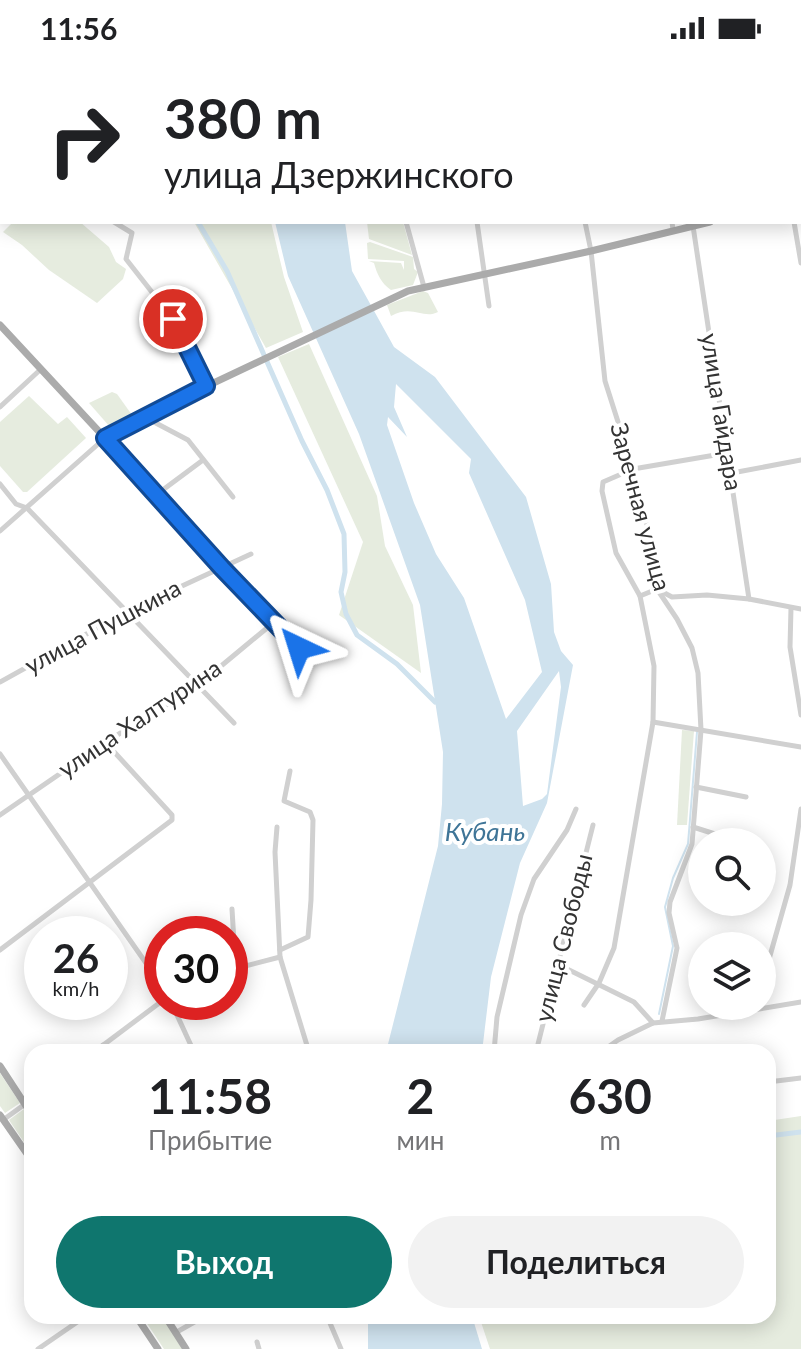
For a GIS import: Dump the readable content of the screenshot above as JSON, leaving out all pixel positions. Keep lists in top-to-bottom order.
{
  "streets": {
    "street": [
      "улица Гайдара",
      "Заречная улица",
      "улица Пушкина",
      "улица Халтурина",
      "улица Свободы"
    ]
  },
  "water": ["Кубань"],
  "page": {
    "status": "11:56",
    "turn": ["380 m", "улица Дзержинского"],
    "speed": "26 km/h",
    "limit": "30",
    "eta": [
      "11:58",
      "Прибытие",
      "2",
      "мин",
      "630",
      "m"
    ],
    "buttons": ["Выход", "Поделиться"]
  }
}
